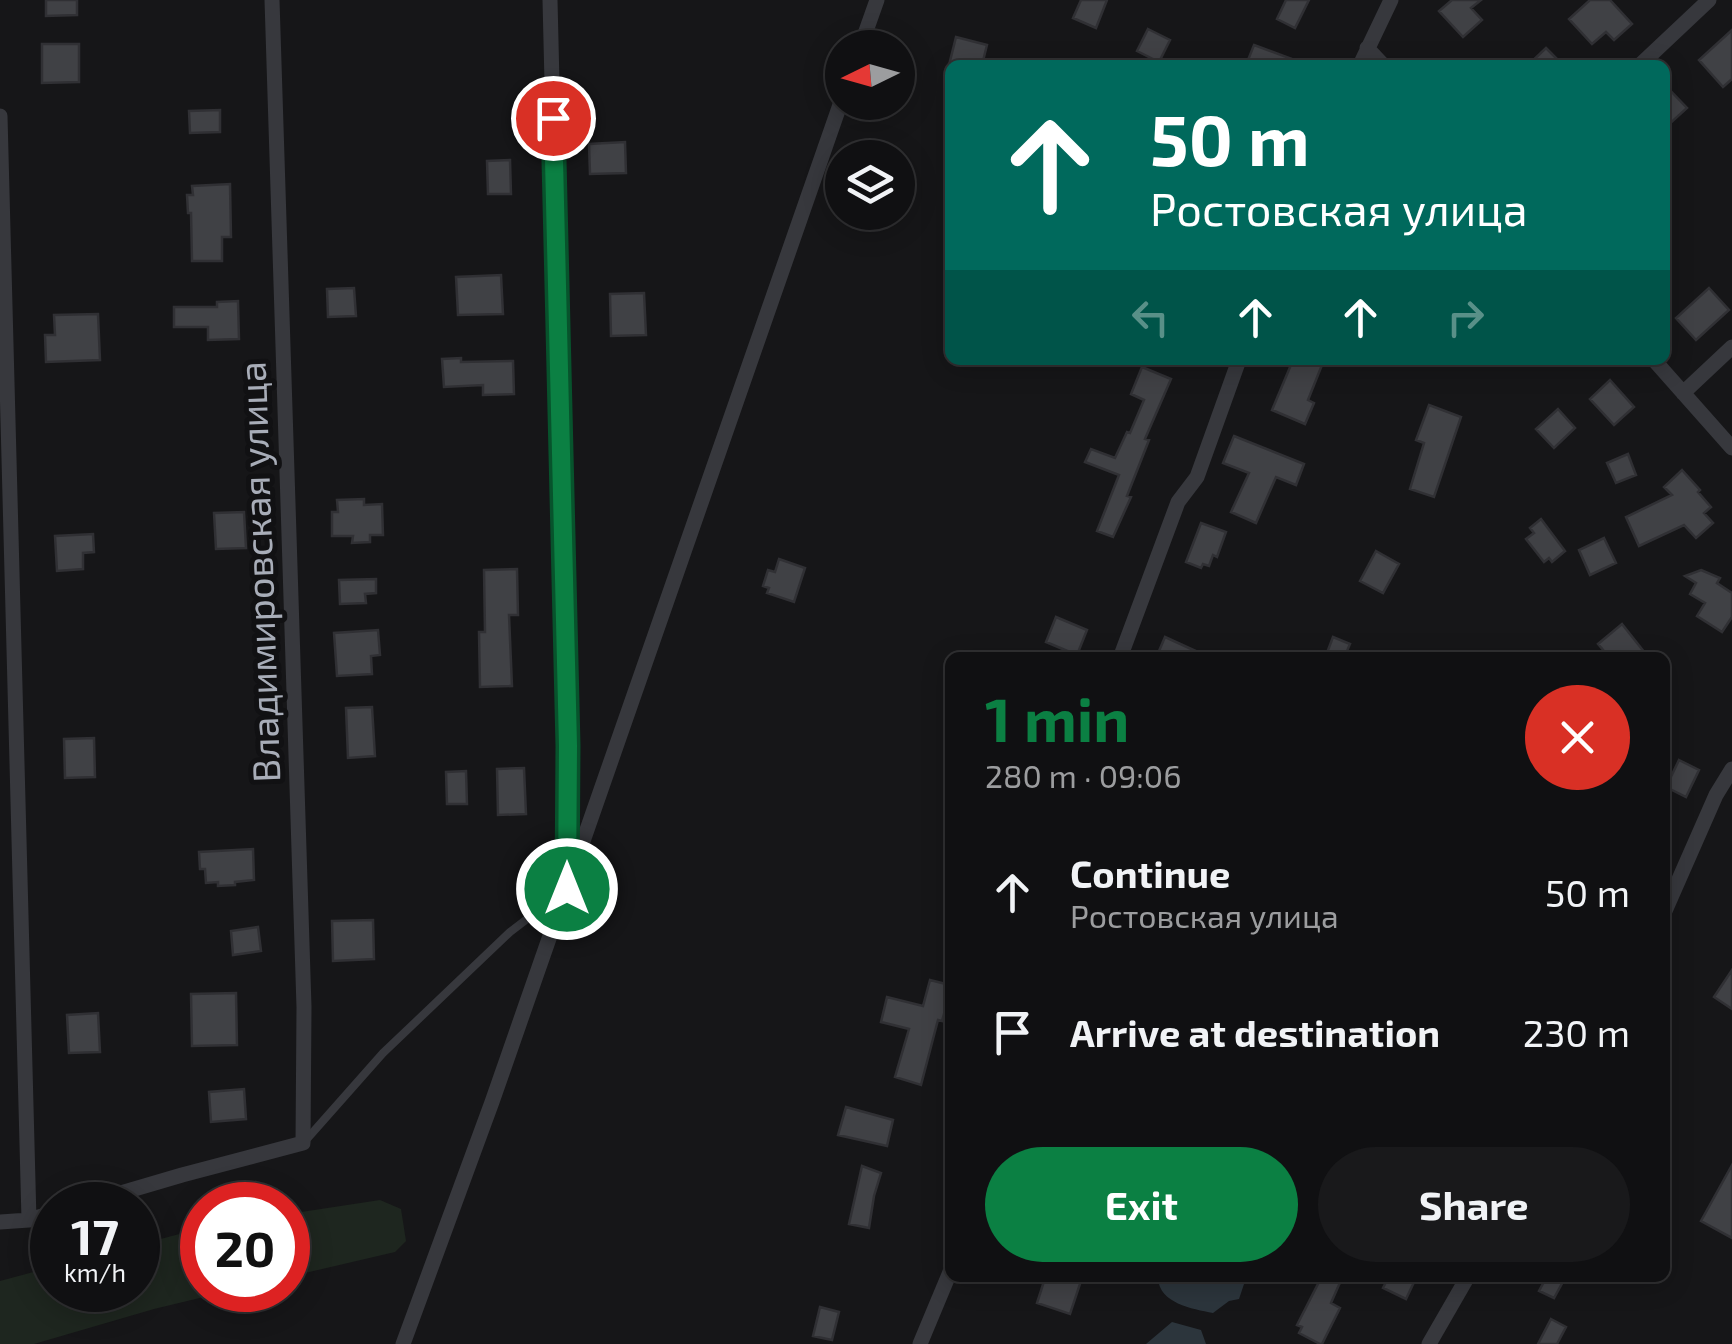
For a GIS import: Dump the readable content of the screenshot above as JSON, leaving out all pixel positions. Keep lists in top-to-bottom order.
{
  "streets": {
    "street": ["Владимировская улица"]
  },
  "north": "left",
  "page": {
    "turn": ["50 m", "Ростовская улица"],
    "heading": ["1 min", "280 m · 09:06"],
    "list": [
      {
        "name": "Continue",
        "note": "Ростовская улица",
        "value": "50 m"
      },
      {
        "name": "Arrive at destination",
        "value": "230 m"
      }
    ],
    "buttons": ["Exit", "Share"],
    "speed": "17 km/h",
    "limit": "20"
  }
}
